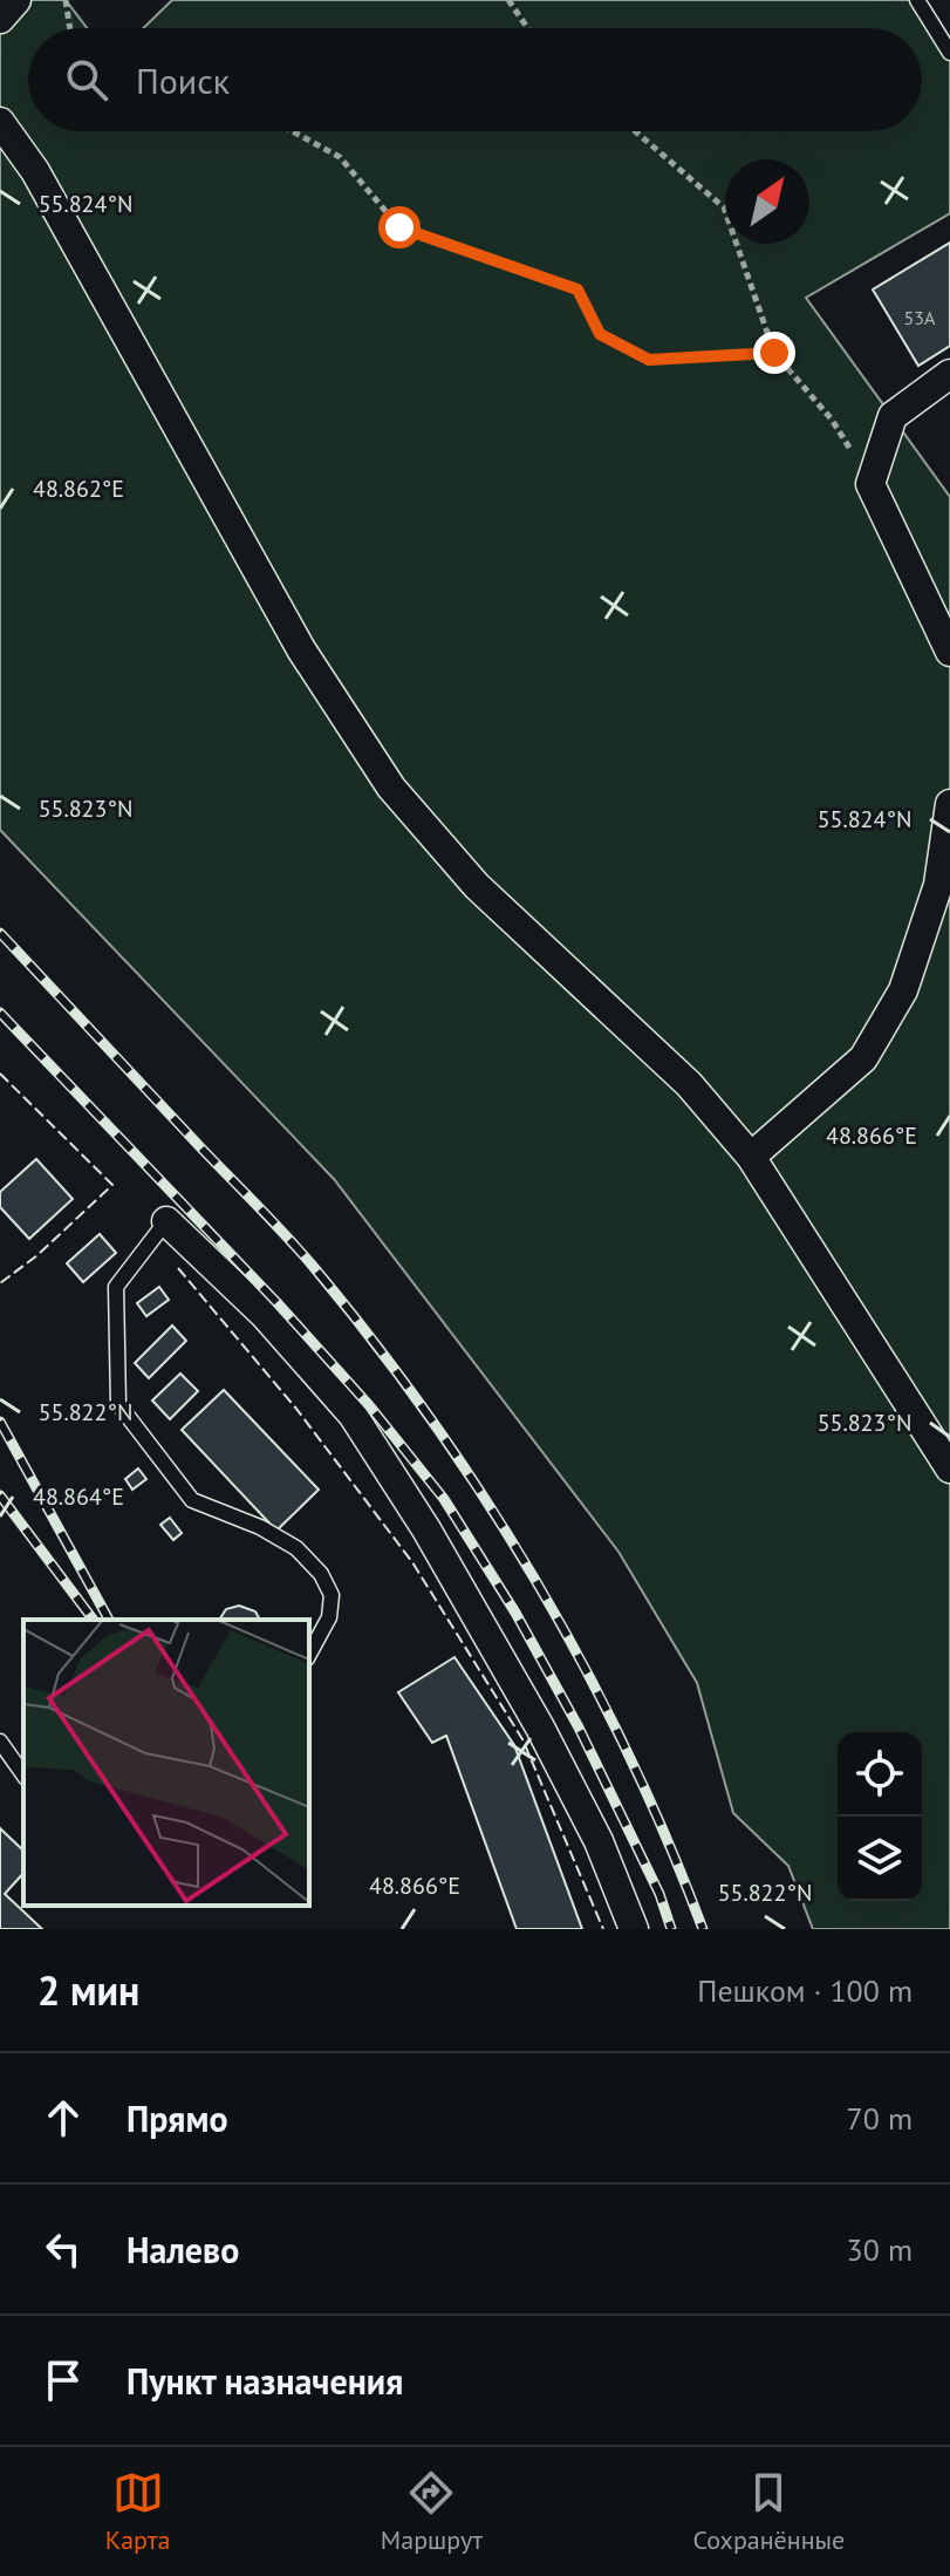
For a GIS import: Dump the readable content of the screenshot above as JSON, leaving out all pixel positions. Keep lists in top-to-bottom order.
{
  "house_numbers": ["53А"],
  "north": "top right",
  "page": {
    "search": "Поиск",
    "heading": ["2 мин", "Пешком · 100 m"],
    "list": [
      ["Прямо", "70 m"],
      ["Налево", "30 m"],
      "Пункт назначения"
    ],
    "nav": ["Карта", "Маршрут", "Сохранённые"]
  },
  "coordinates": [
    "55.824°N",
    "48.862°E",
    "55.823°N",
    "48.866°E",
    "55.822°N",
    "48.864°E"
  ]
}
